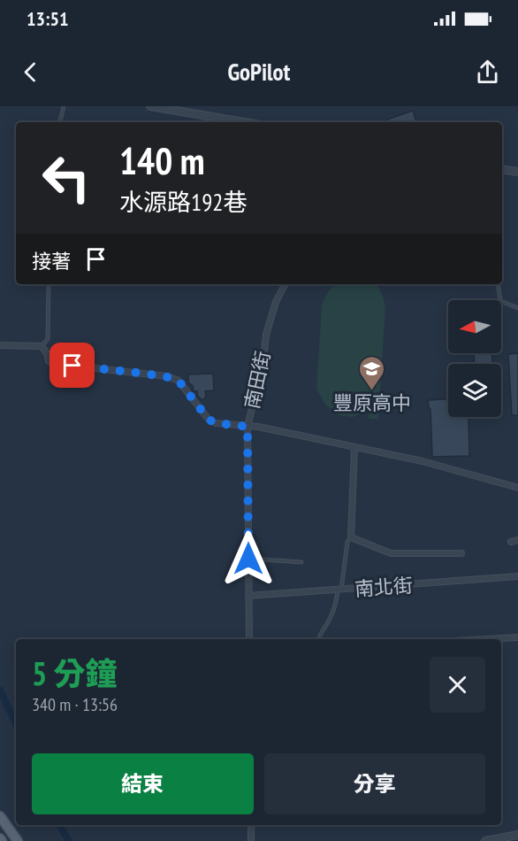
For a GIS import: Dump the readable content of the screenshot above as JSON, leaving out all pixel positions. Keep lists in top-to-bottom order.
{
  "streets": {
    "street": ["南田街", "南北街"]
  },
  "crossings": [
    ["南田街", "南北街"]
  ],
  "places": {
    "school or university": ["豐原高中"]
  },
  "north": "left",
  "page": {
    "status": "13:51",
    "header": "GoPilot",
    "turn": ["140 m", "水源路192巷"],
    "then": "接著",
    "heading": ["5 分鐘", "340 m · 13:56"],
    "buttons": ["結束", "分享"]
  }
}
